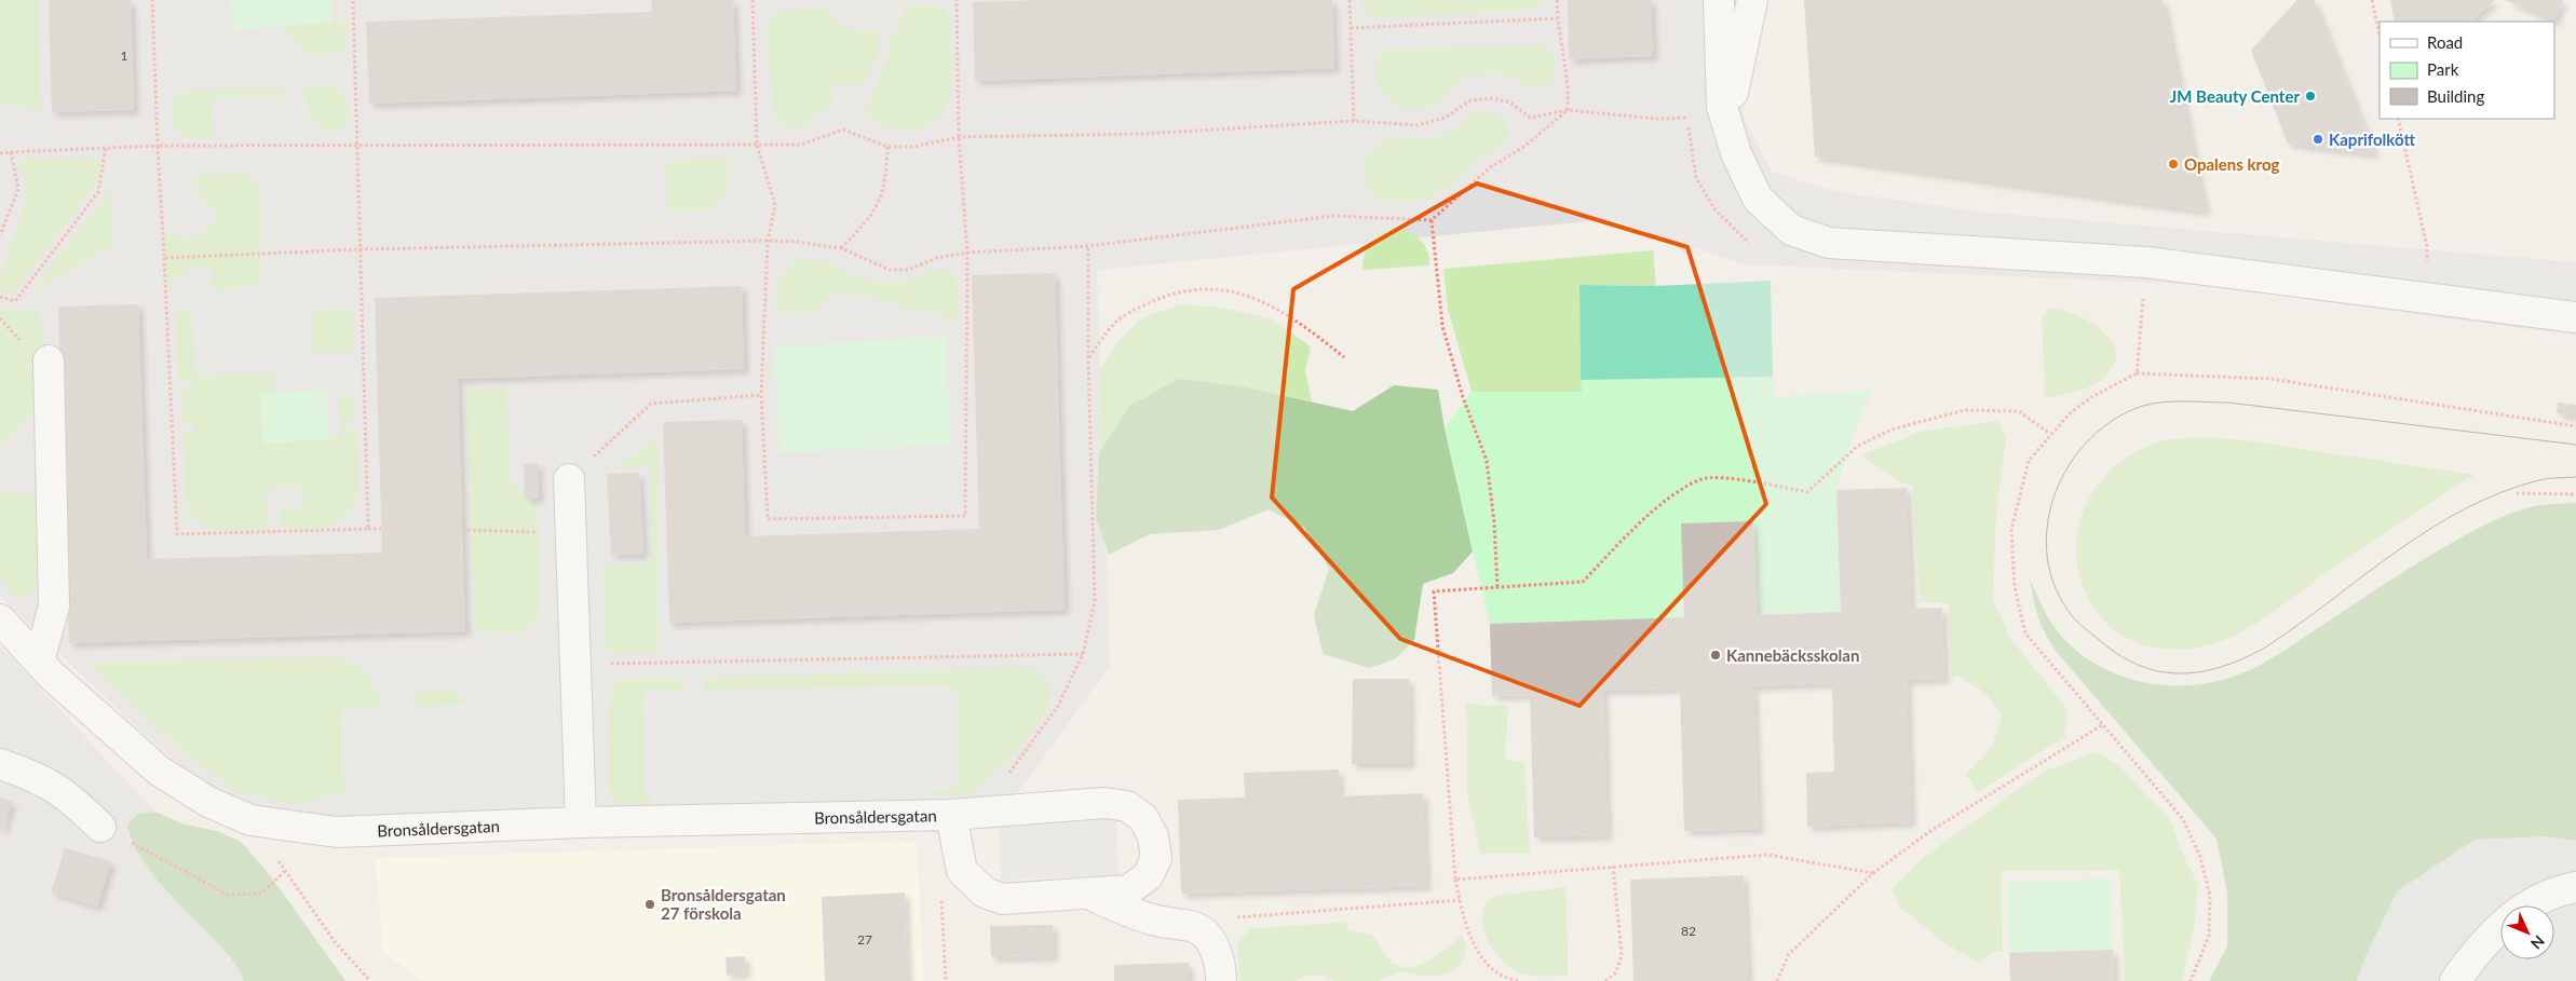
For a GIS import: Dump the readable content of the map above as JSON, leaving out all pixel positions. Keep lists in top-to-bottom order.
{
  "streets": {
    "street": ["Bronsåldersgatan"]
  },
  "places": [
    "JM Beauty Center",
    "Kaprifolkött",
    "Opalens krog",
    "Kannebäcksskolan",
    "Bronsåldersgatan 27 förskola"
  ],
  "house_numbers": ["1", "82", "27"],
  "legend": ["Road", "Park", "Building"],
  "north": "bottom right"
}
